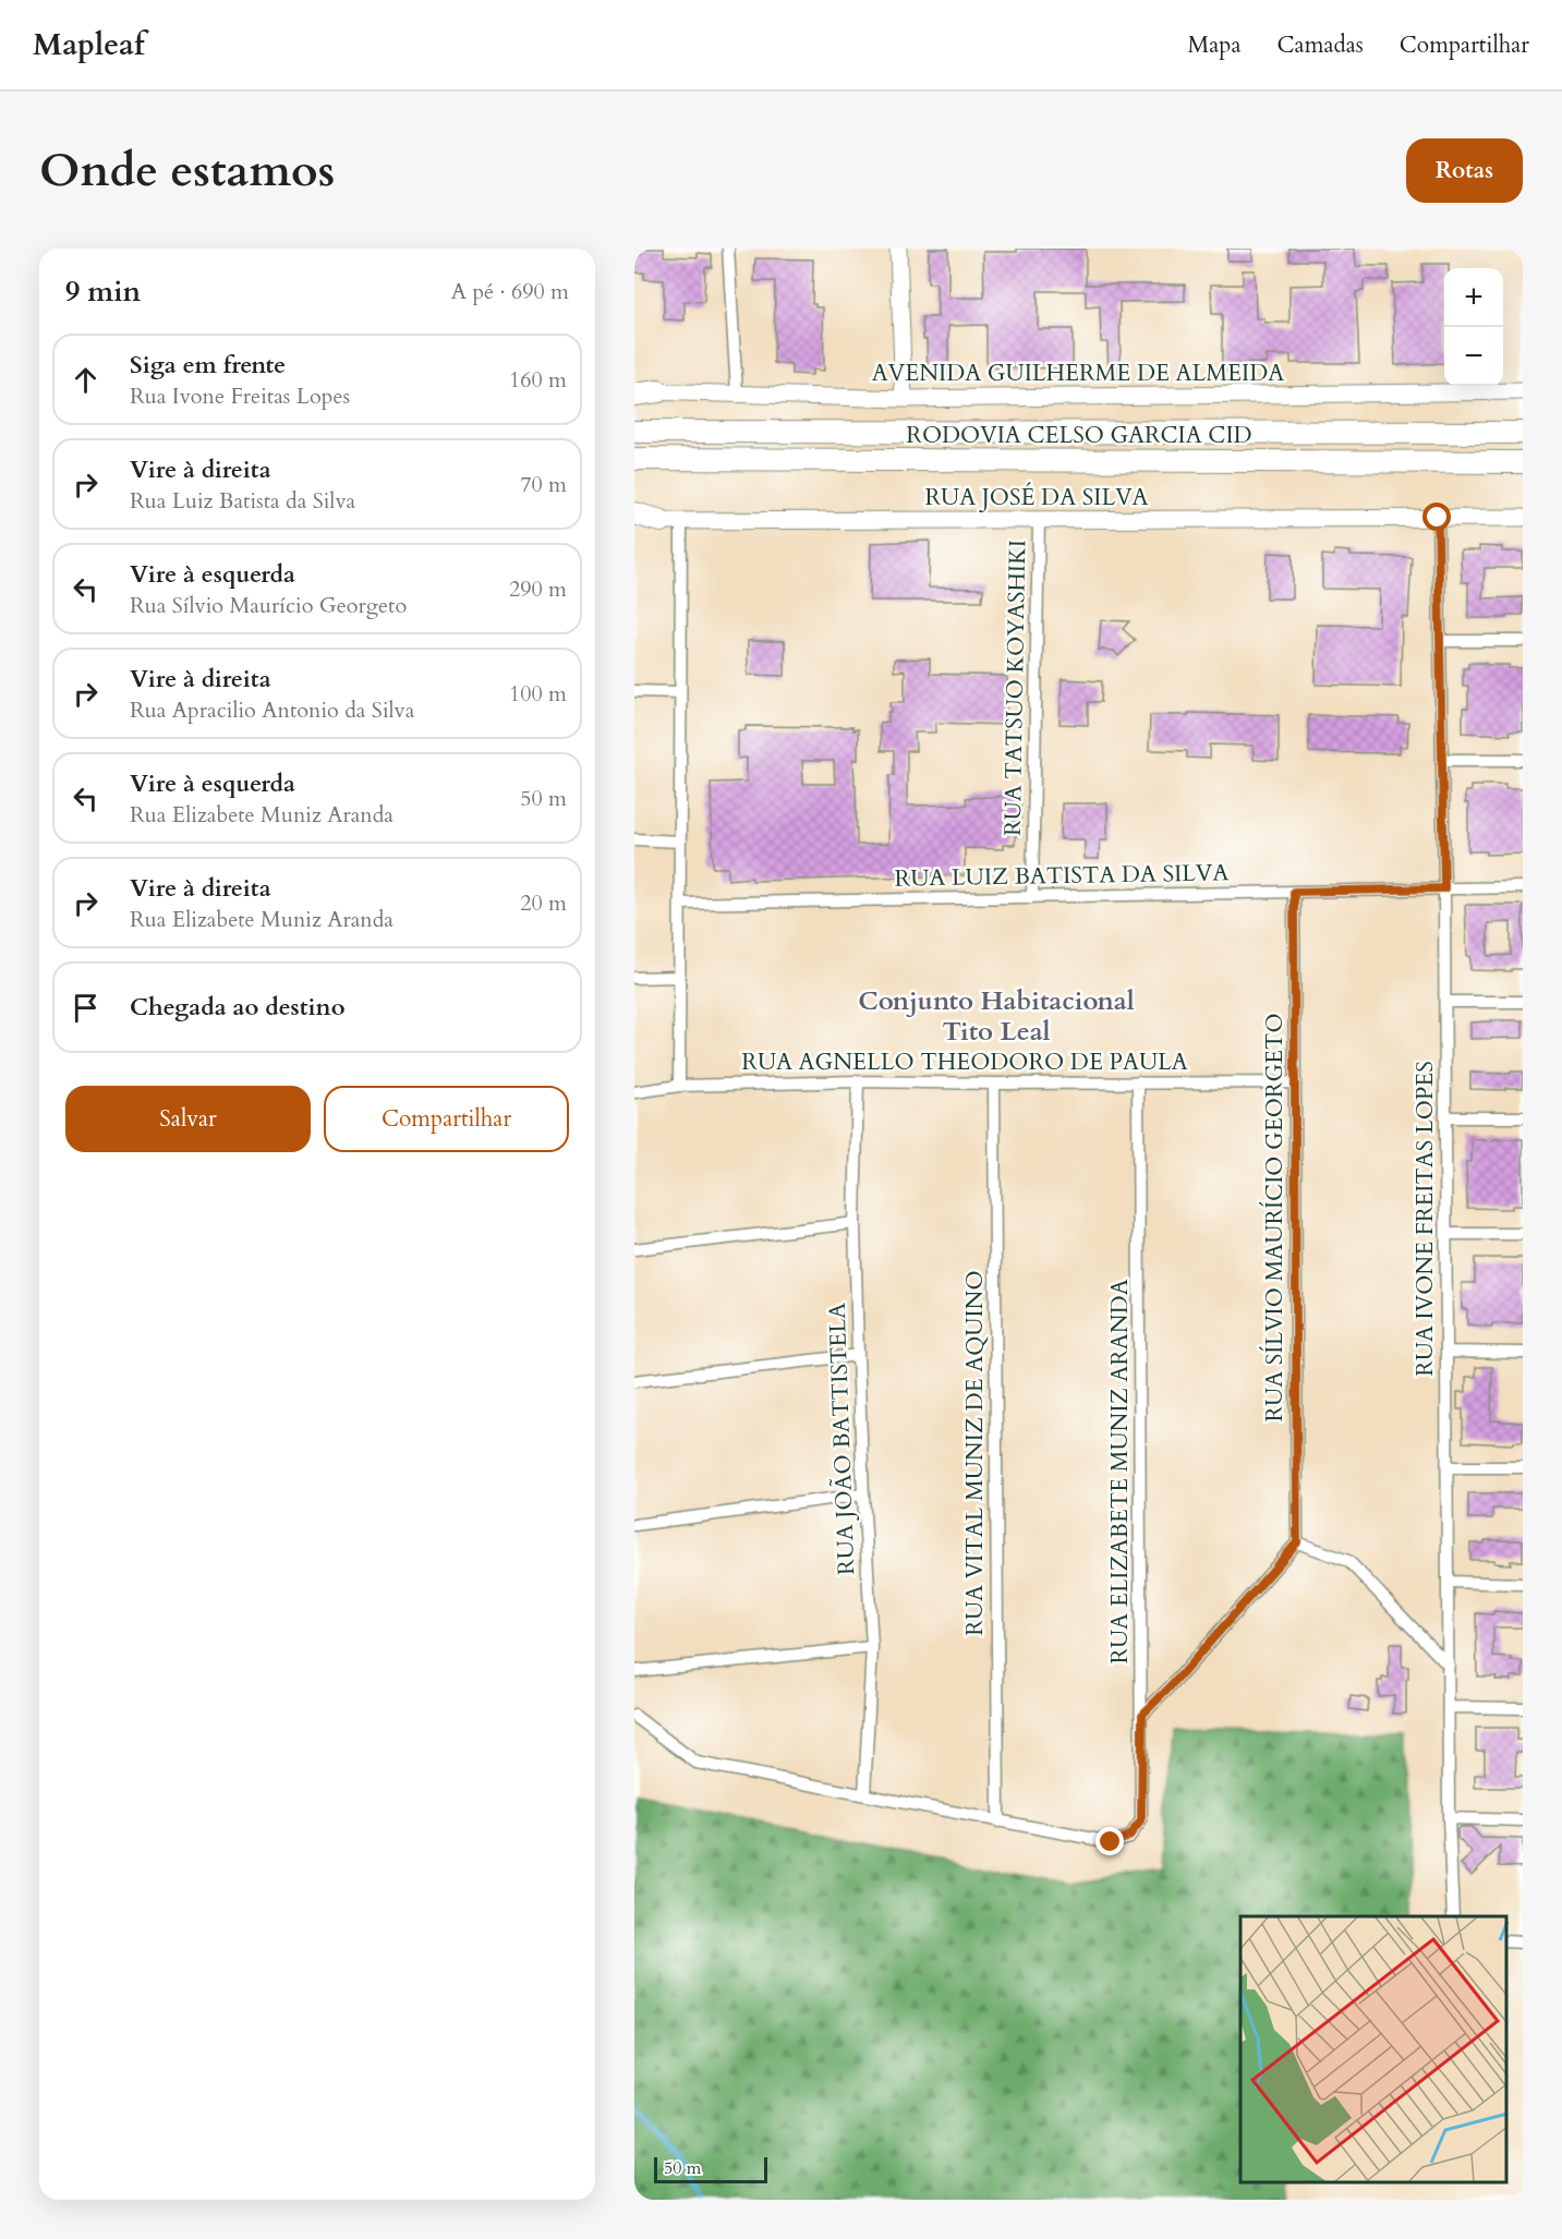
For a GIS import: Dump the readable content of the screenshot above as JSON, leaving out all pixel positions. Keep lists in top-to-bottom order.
{
  "streets": {
    "highway": ["RODOVIA CELSO GARCIA CID"],
    "street": [
      "AVENIDA GUILHERME DE ALMEIDA",
      "RUA JOSÉ DA SILVA",
      "RUA TATSUO KOYASHIKI",
      "RUA LUIZ BATISTA DA SILVA",
      "RUA AGNELLO THEODORO DE PAULA",
      "RUA SÍLVIO MAURÍCIO GEORGETO",
      "RUA IVONE FREITAS LOPES",
      "RUA JOÃO BATTISTELA",
      "RUA VITAL MUNIZ DE AQUINO",
      "RUA ELIZABETE MUNIZ ARANDA"
    ]
  },
  "crossings": [
    ["RUA JOSÉ DA SILVA", "RUA TATSUO KOYASHIKI"],
    ["RUA JOSÉ DA SILVA", "RUA IVONE FREITAS LOPES"],
    ["RUA TATSUO KOYASHIKI", "RUA LUIZ BATISTA DA SILVA"],
    ["RUA LUIZ BATISTA DA SILVA", "RUA SÍLVIO MAURÍCIO GEORGETO"],
    ["RUA LUIZ BATISTA DA SILVA", "RUA IVONE FREITAS LOPES"],
    ["RUA AGNELLO THEODORO DE PAULA", "RUA SÍLVIO MAURÍCIO GEORGETO"],
    ["RUA AGNELLO THEODORO DE PAULA", "RUA JOÃO BATTISTELA"],
    ["RUA AGNELLO THEODORO DE PAULA", "RUA VITAL MUNIZ DE AQUINO"],
    ["RUA AGNELLO THEODORO DE PAULA", "RUA ELIZABETE MUNIZ ARANDA"],
    ["RUA VITAL MUNIZ DE AQUINO", "RUA ELIZABETE MUNIZ ARANDA"]
  ],
  "districts": ["Conjunto Habitacional Tito Leal"],
  "scale_bar": "50 m",
  "page": {
    "header": "Mapleaf",
    "nav": ["Mapa", "Camadas", "Compartilhar"],
    "buttons": [
      "Rotas",
      ["Salvar", "Compartilhar"]
    ],
    "title": "Onde estamos",
    "heading": ["9 min", "A pé · 690 m"],
    "map_buttons": ["+", "−"],
    "list": [
      ["Siga em frente", "Rua Ivone Freitas Lopes", "160 m"],
      ["Vire à direita", "Rua Luiz Batista da Silva", "70 m"],
      ["Vire à esquerda", "Rua Sílvio Maurício Georgeto", "290 m"],
      ["Vire à direita", "Rua Apracilio Antonio da Silva", "100 m"],
      ["Vire à esquerda", "Rua Elizabete Muniz Aranda", "50 m"],
      ["Vire à direita", "Rua Elizabete Muniz Aranda", "20 m"],
      "Chegada ao destino"
    ],
    "scale": "50 m"
  }
}
